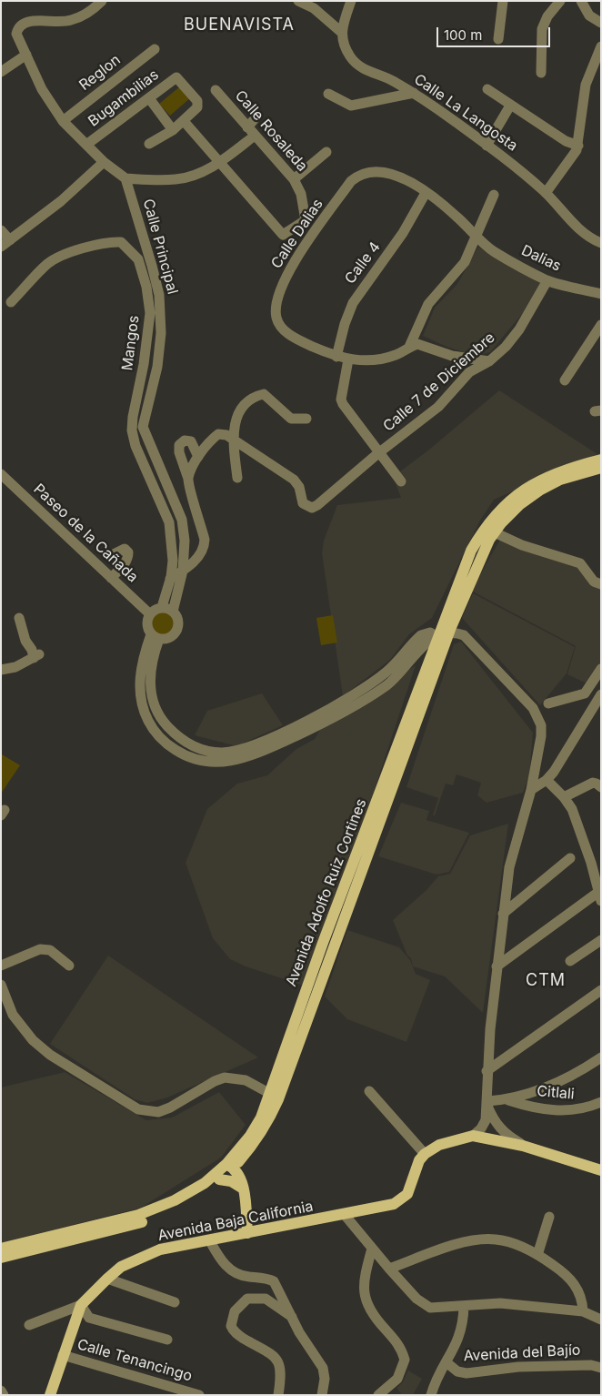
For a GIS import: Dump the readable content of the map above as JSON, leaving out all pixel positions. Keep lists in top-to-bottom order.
{
  "streets": {
    "main road": ["Avenida Adolfo Ruiz Cortines", "Avenida Baja California"],
    "street": [
      "Reglon",
      "Bugambilias",
      "Calle La Langosta",
      "Calle Rosaleda",
      "Calle Dalias",
      "Calle Principal",
      "Dalias",
      "Calle 4",
      "Mangos",
      "Calle 7 de Diciembre",
      "Paseo de la Cañada",
      "Citlali",
      "Avenida del Bajío",
      "Calle Tenancingo"
    ]
  },
  "crossings": [
    ["Calle Dalias", "Dalias"],
    ["Calle Dalias", "Calle 4"],
    ["Calle Principal", "Paseo de la Cañada"],
    ["Dalias", "Calle 4"],
    ["Dalias", "Calle 7 de Diciembre"],
    ["Avenida Baja California", "Calle Tenancingo"]
  ],
  "districts": ["BUENAVISTA", "CTM"],
  "scale_bar": "100 m"
}
